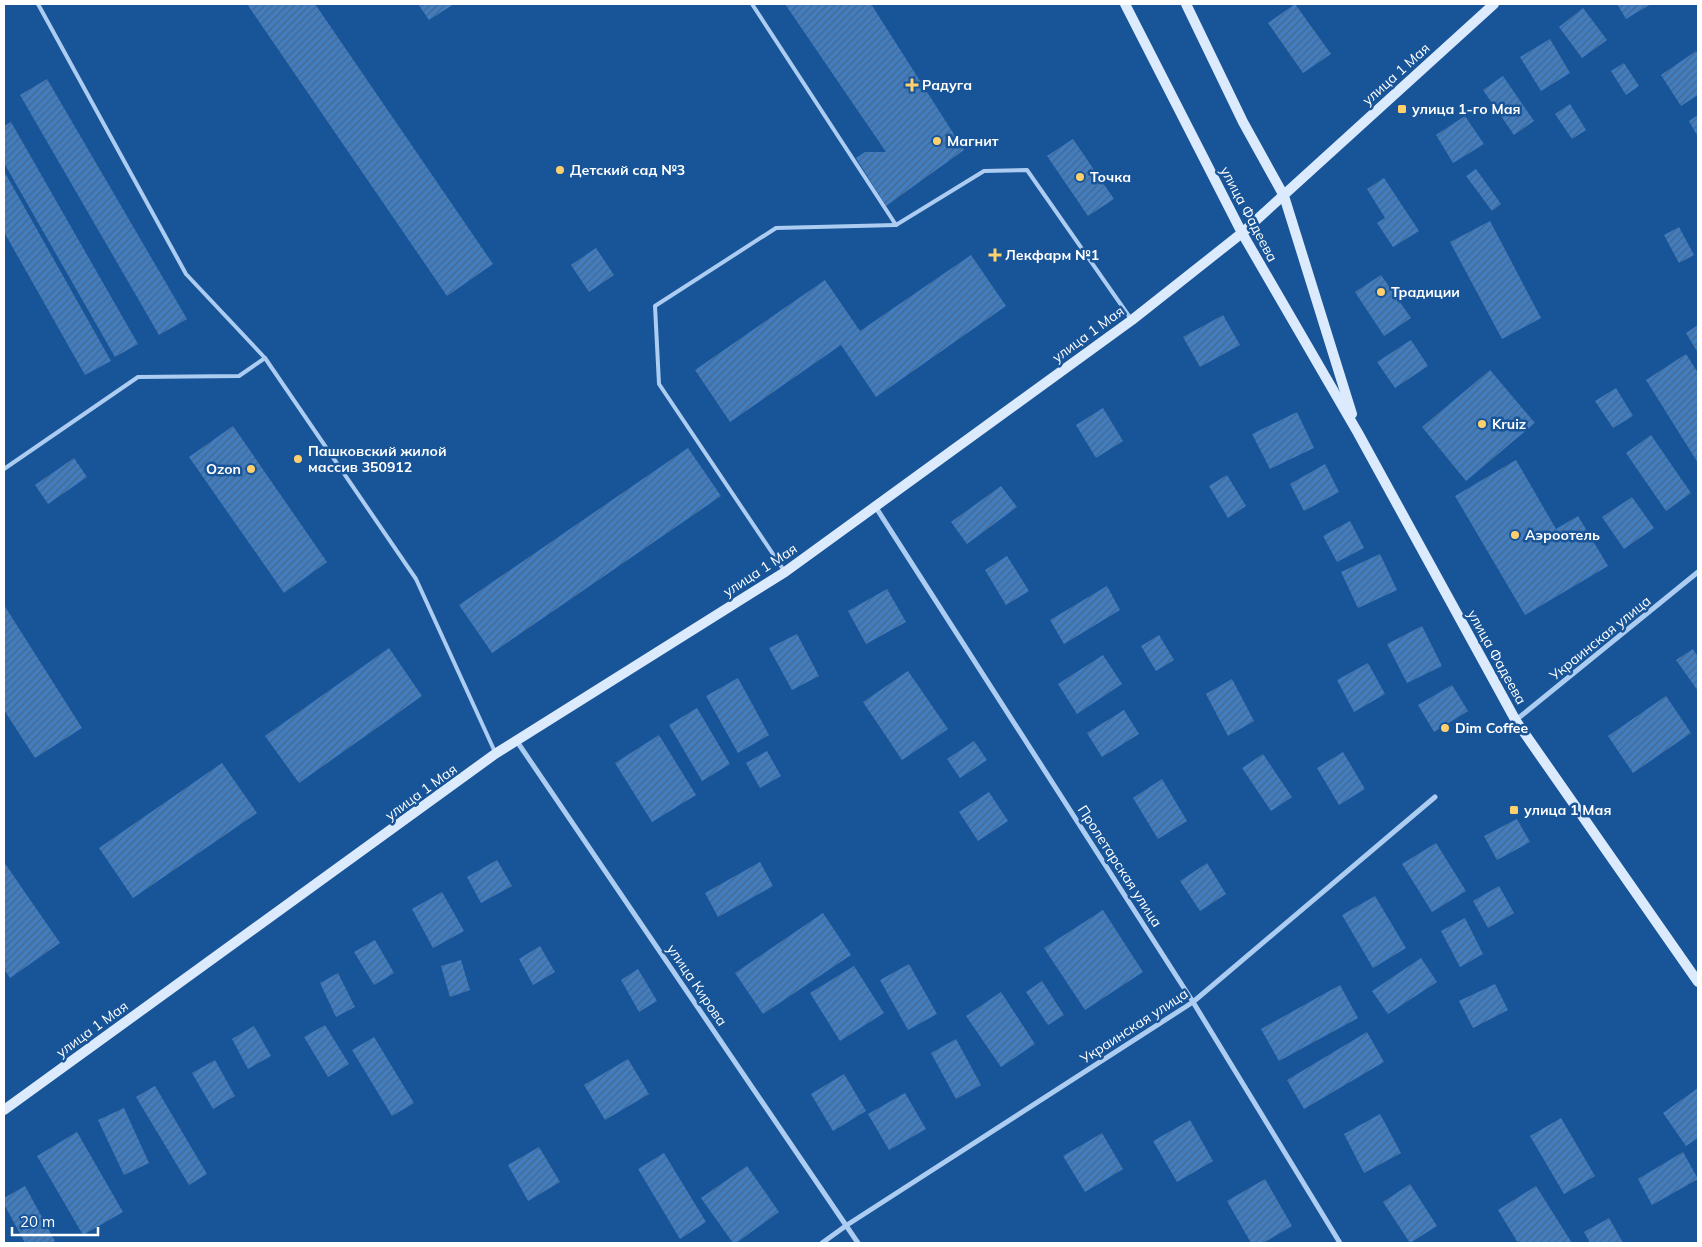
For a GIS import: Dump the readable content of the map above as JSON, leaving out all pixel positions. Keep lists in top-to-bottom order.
{
  "streets": {
    "street": [
      "улица 1 Мая",
      "улица Фадеева",
      "Украинская улица",
      "Пролетарская улица",
      "улица Кирова"
    ]
  },
  "crossings": [
    ["улица 1 Мая", "улица Фадеева"],
    ["улица 1 Мая", "Пролетарская улица"],
    ["улица 1 Мая", "улица Кирова"],
    ["улица Фадеева", "Украинская улица"],
    ["Украинская улица", "Пролетарская улица"],
    ["Украинская улица", "улица Кирова"]
  ],
  "places": {
    "health": ["Радуга", "Лекфарм №1"],
    "transit": ["улица 1-го Мая", "улица 1 Мая"],
    "other": [
      "Магнит",
      "Детский сад №3",
      "Точка",
      "Традиции",
      "Kruiz",
      "Пашковский жилой массив 350912",
      "Ozon",
      "Аэроотель",
      "Dim Coffee"
    ]
  },
  "scale_bar": "20 m"
}
